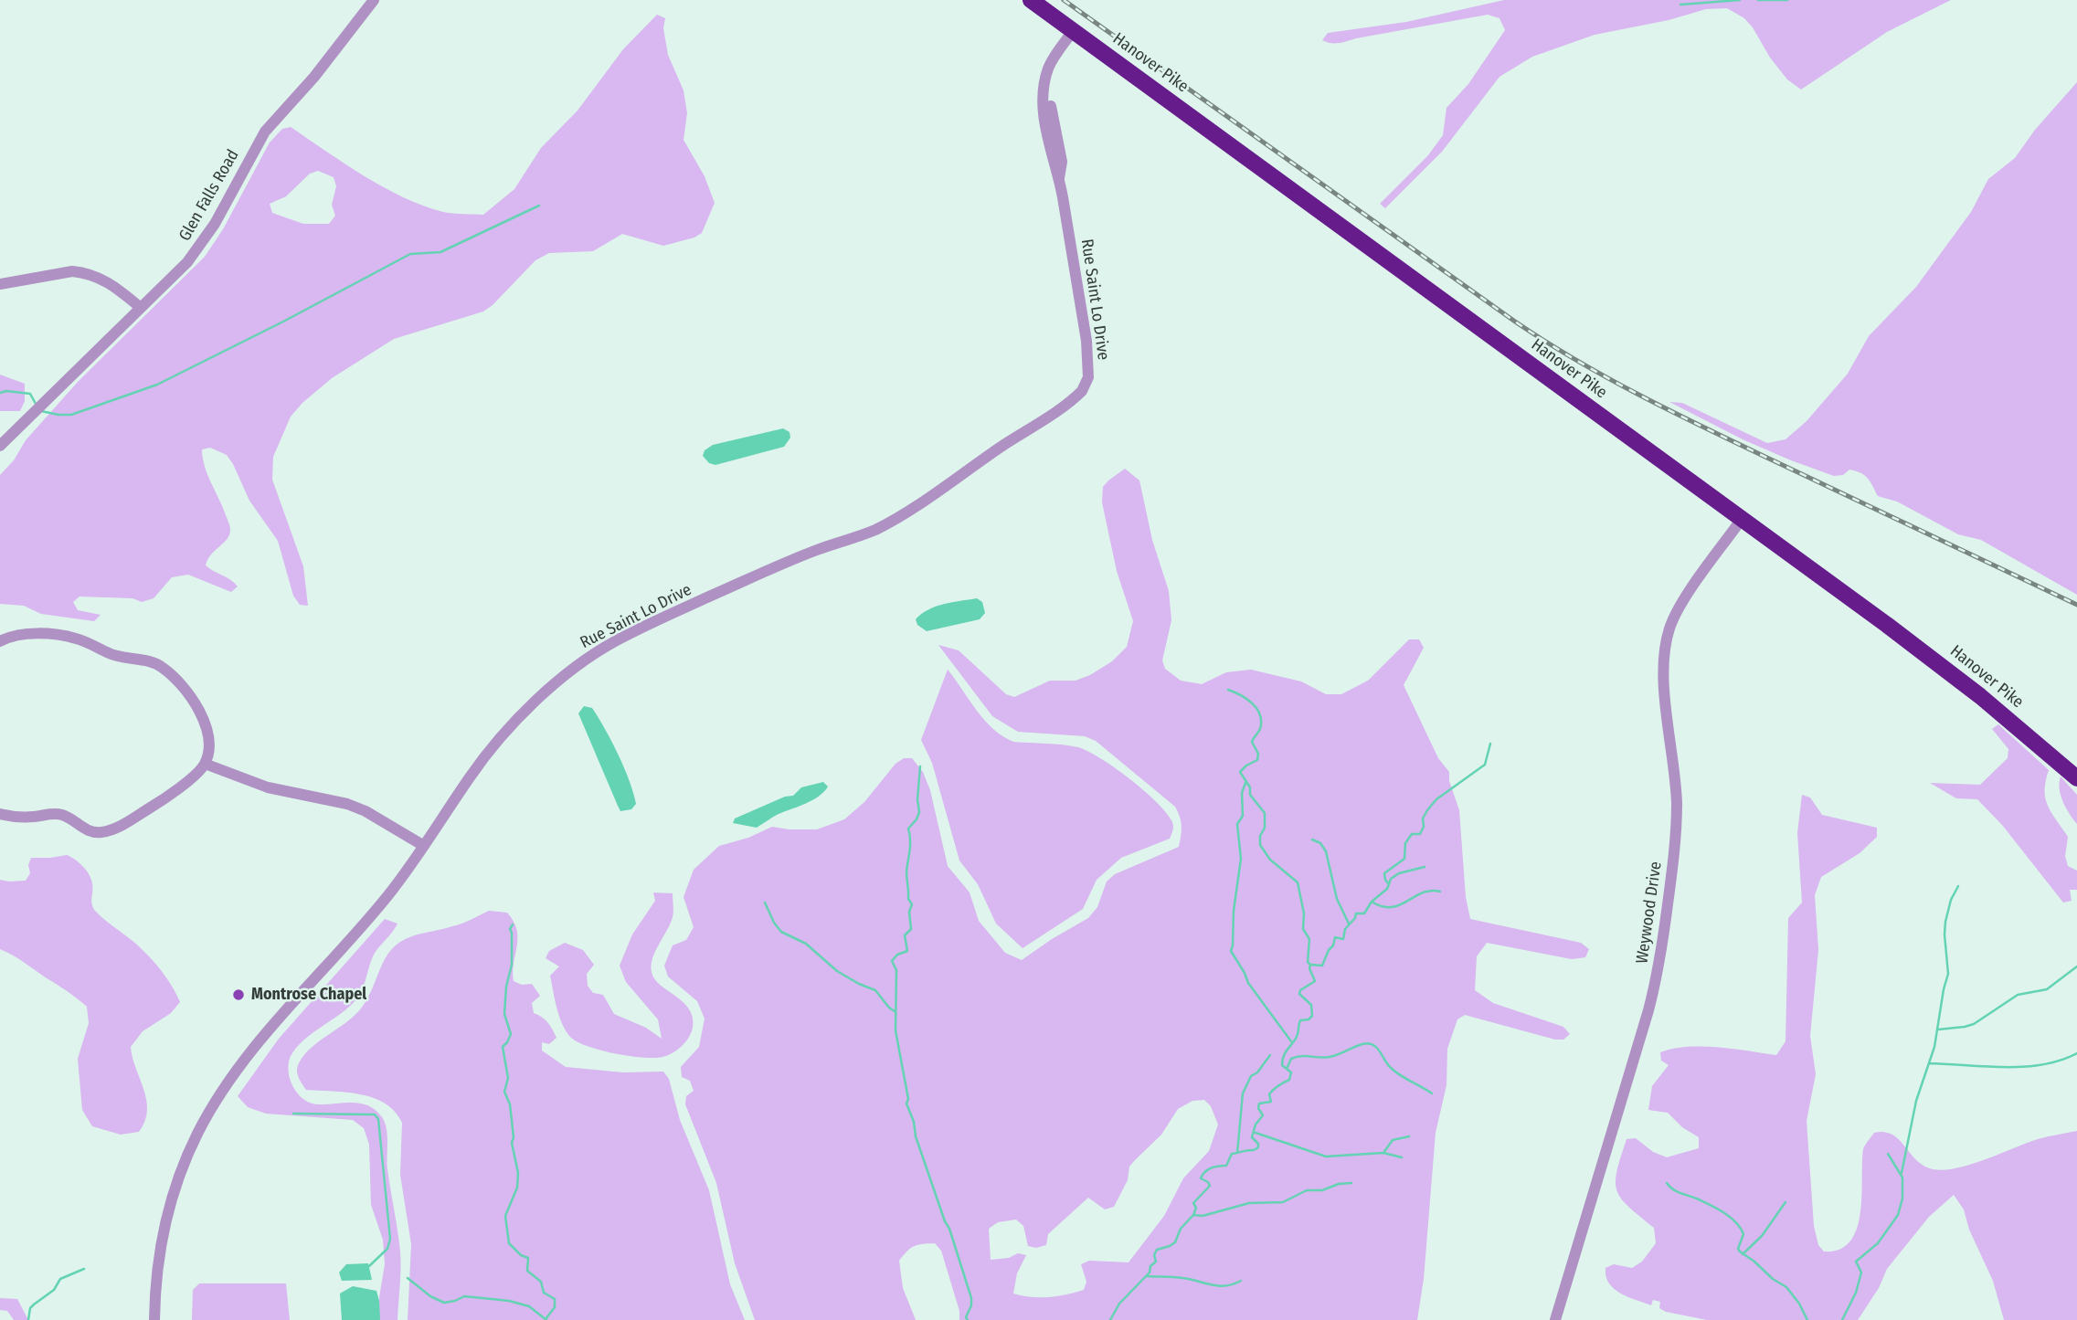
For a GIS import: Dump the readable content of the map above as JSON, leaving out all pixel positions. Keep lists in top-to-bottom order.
{
  "streets": {
    "highway": ["Hanover Pike"],
    "street": ["Glen Falls Road", "Rue Saint Lo Drive", "Weywood Drive"]
  },
  "crossings": [
    ["Hanover Pike", "Rue Saint Lo Drive"],
    ["Hanover Pike", "Weywood Drive"]
  ],
  "places": ["Montrose Chapel"]
}
